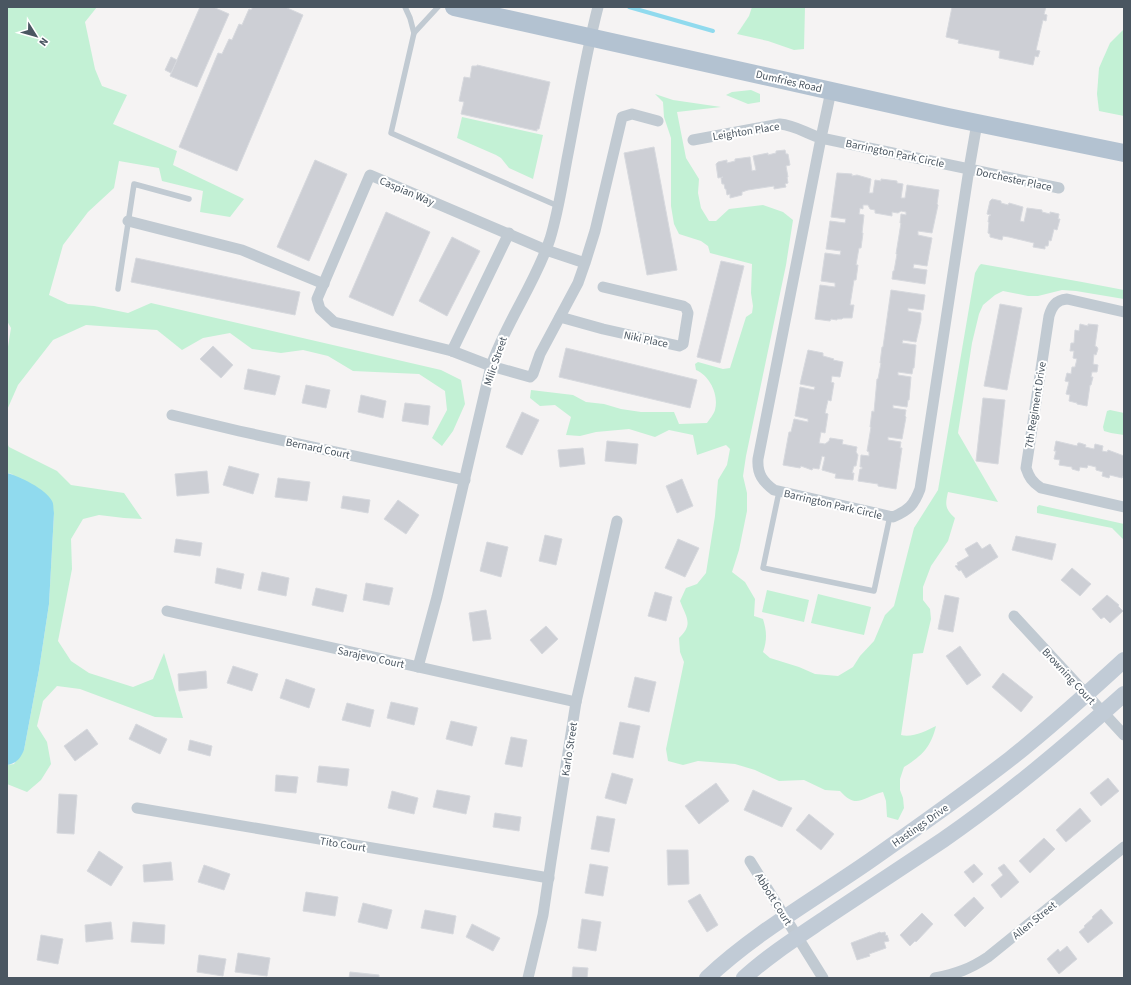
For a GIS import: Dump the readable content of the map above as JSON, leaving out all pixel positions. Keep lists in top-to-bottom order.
{
  "streets": {
    "main road": ["Dumfries Road"],
    "street": [
      "Leighton Place",
      "Barrington Park Circle",
      "Dorchester Place",
      "Caspian Way",
      "Niki Place",
      "Milic Street",
      "7th Regiment Drive",
      "Bernard Court",
      "Sarajevo Court",
      "Browning Court",
      "Karlo Street",
      "Hastings Drive",
      "Tito Court",
      "Abbott Court",
      "Allen Street"
    ]
  },
  "crossings": [
    ["Dumfries Road", "Barrington Park Circle"],
    ["Dumfries Road", "Milic Street"],
    ["Leighton Place", "Barrington Park Circle"],
    ["Barrington Park Circle", "Dorchester Place"],
    ["Caspian Way", "Milic Street"],
    ["Milic Street", "Bernard Court"],
    ["Milic Street", "Sarajevo Court"],
    ["Sarajevo Court", "Karlo Street"],
    ["Browning Court", "Hastings Drive"],
    ["Karlo Street", "Tito Court"],
    ["Hastings Drive", "Abbott Court"]
  ],
  "north": "bottom right"
}
